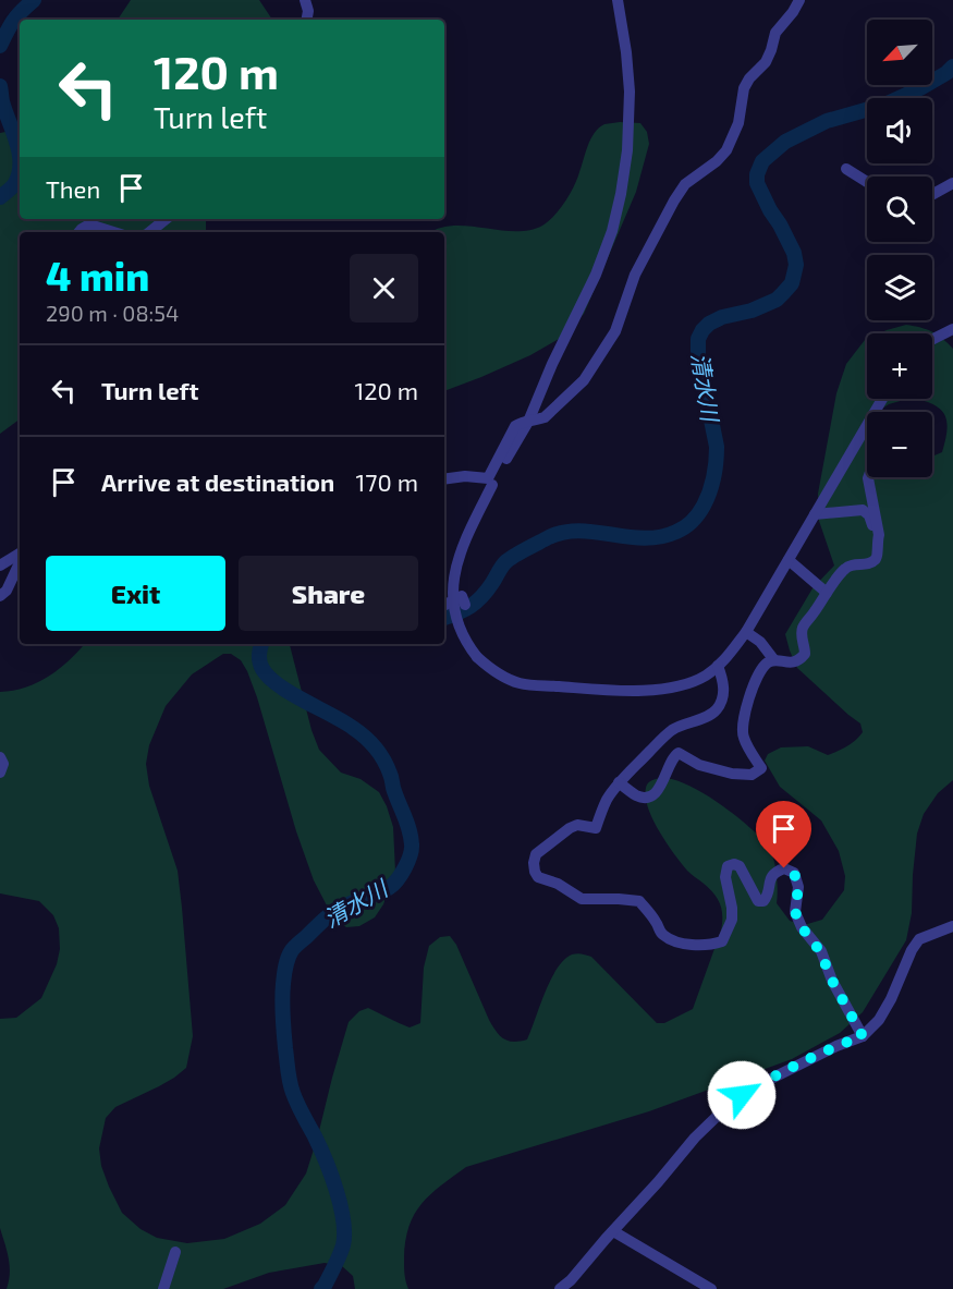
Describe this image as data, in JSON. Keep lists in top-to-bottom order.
{
  "water": ["清水川"],
  "north": "bottom left",
  "page": {
    "map_buttons": ["+", "−"],
    "turn": ["120 m", "Turn left"],
    "then": "Then",
    "heading": ["4 min", "290 m · 08:54"],
    "list": [
      {
        "name": "Turn left",
        "value": "120 m"
      },
      {
        "name": "Arrive at destination",
        "value": "170 m"
      }
    ],
    "buttons": ["Exit", "Share"]
  }
}
